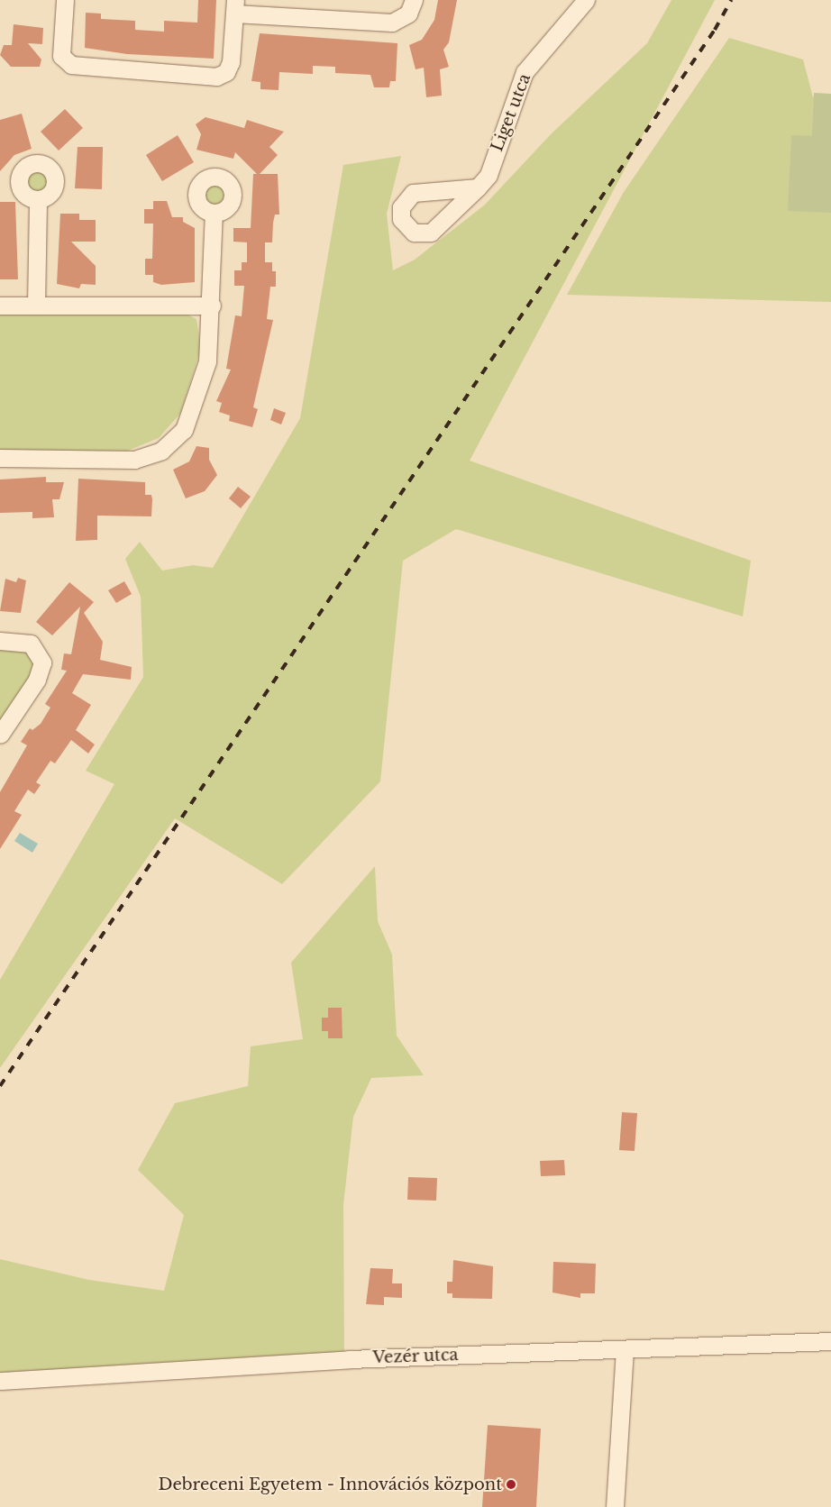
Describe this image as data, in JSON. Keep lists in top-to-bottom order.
{
  "streets": {
    "street": ["Liget utca", "Vezér utca"]
  },
  "places": ["Debreceni Egyetem - Innovációs központ"]
}
